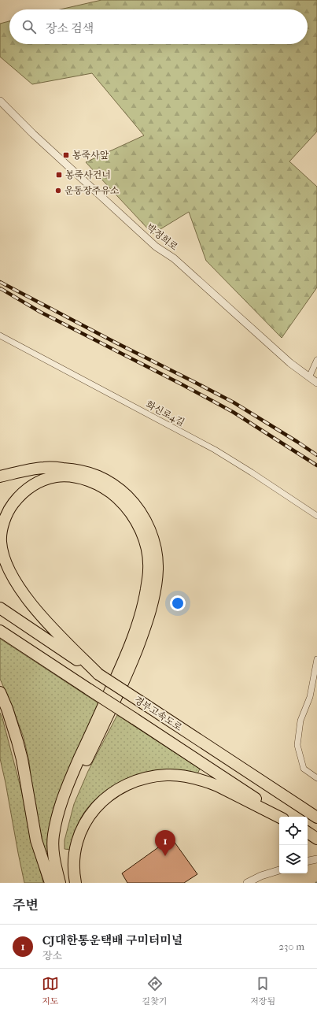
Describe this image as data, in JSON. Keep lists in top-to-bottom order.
{
  "streets": {
    "highway": ["경부고속도로"],
    "street": ["박정희로", "화신로4길"]
  },
  "places": {
    "transit": ["봉죽사앞", "봉죽사건너"],
    "other": ["운동장주유소"]
  },
  "page": {
    "search": "장소 검색",
    "pins": "1",
    "heading": "주변",
    "list": [
      {
        "mark": "1",
        "name": "CJ대한통운택배 구미터미널",
        "note": "장소",
        "value": "230 m"
      }
    ],
    "nav": ["지도", "길찾기", "저장됨"]
  }
}
